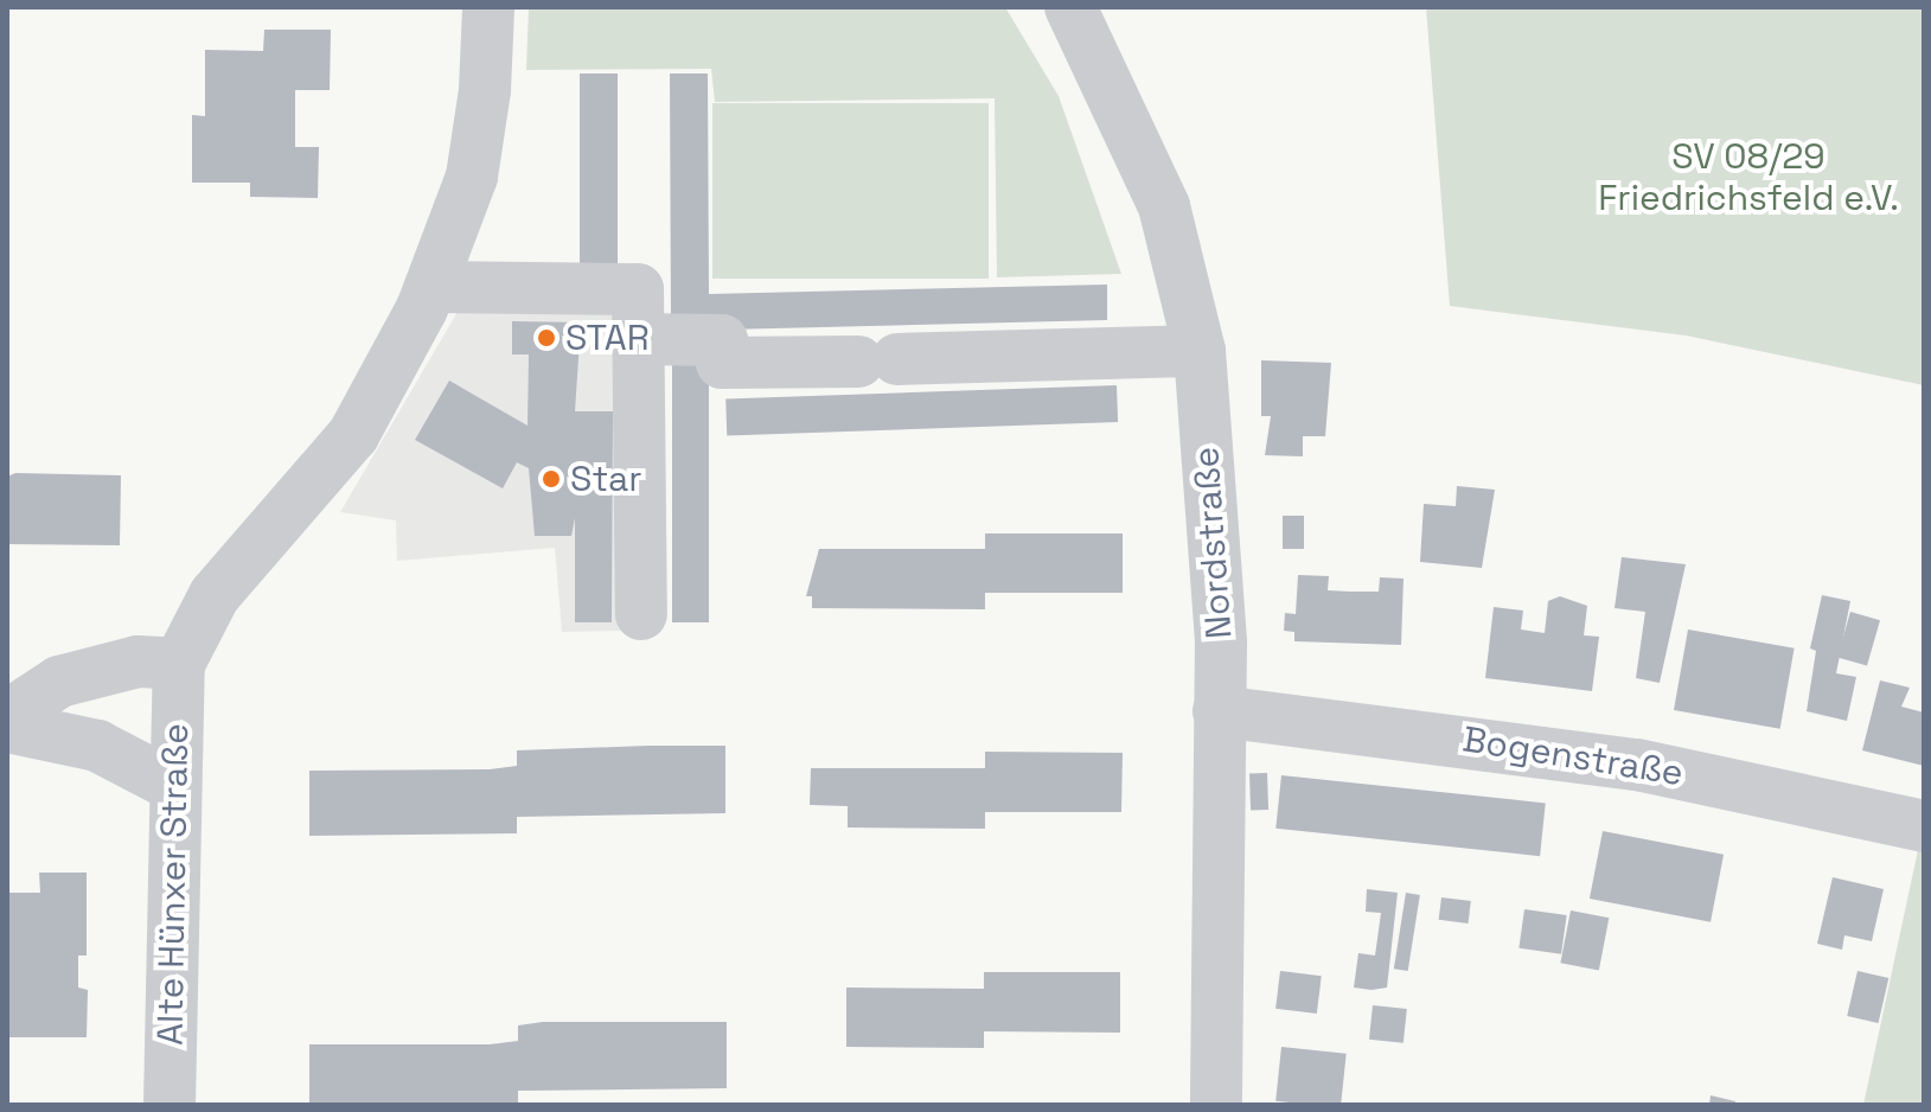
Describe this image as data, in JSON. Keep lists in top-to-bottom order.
{
  "streets": {
    "street": ["Nordstraße", "Bogenstraße", "Alte Hünxer Straße"]
  },
  "crossings": [
    ["Nordstraße", "Bogenstraße"]
  ],
  "parks": ["SV 08/29 Friedrichsfeld e.V."],
  "places": ["STAR", "Star"]
}
